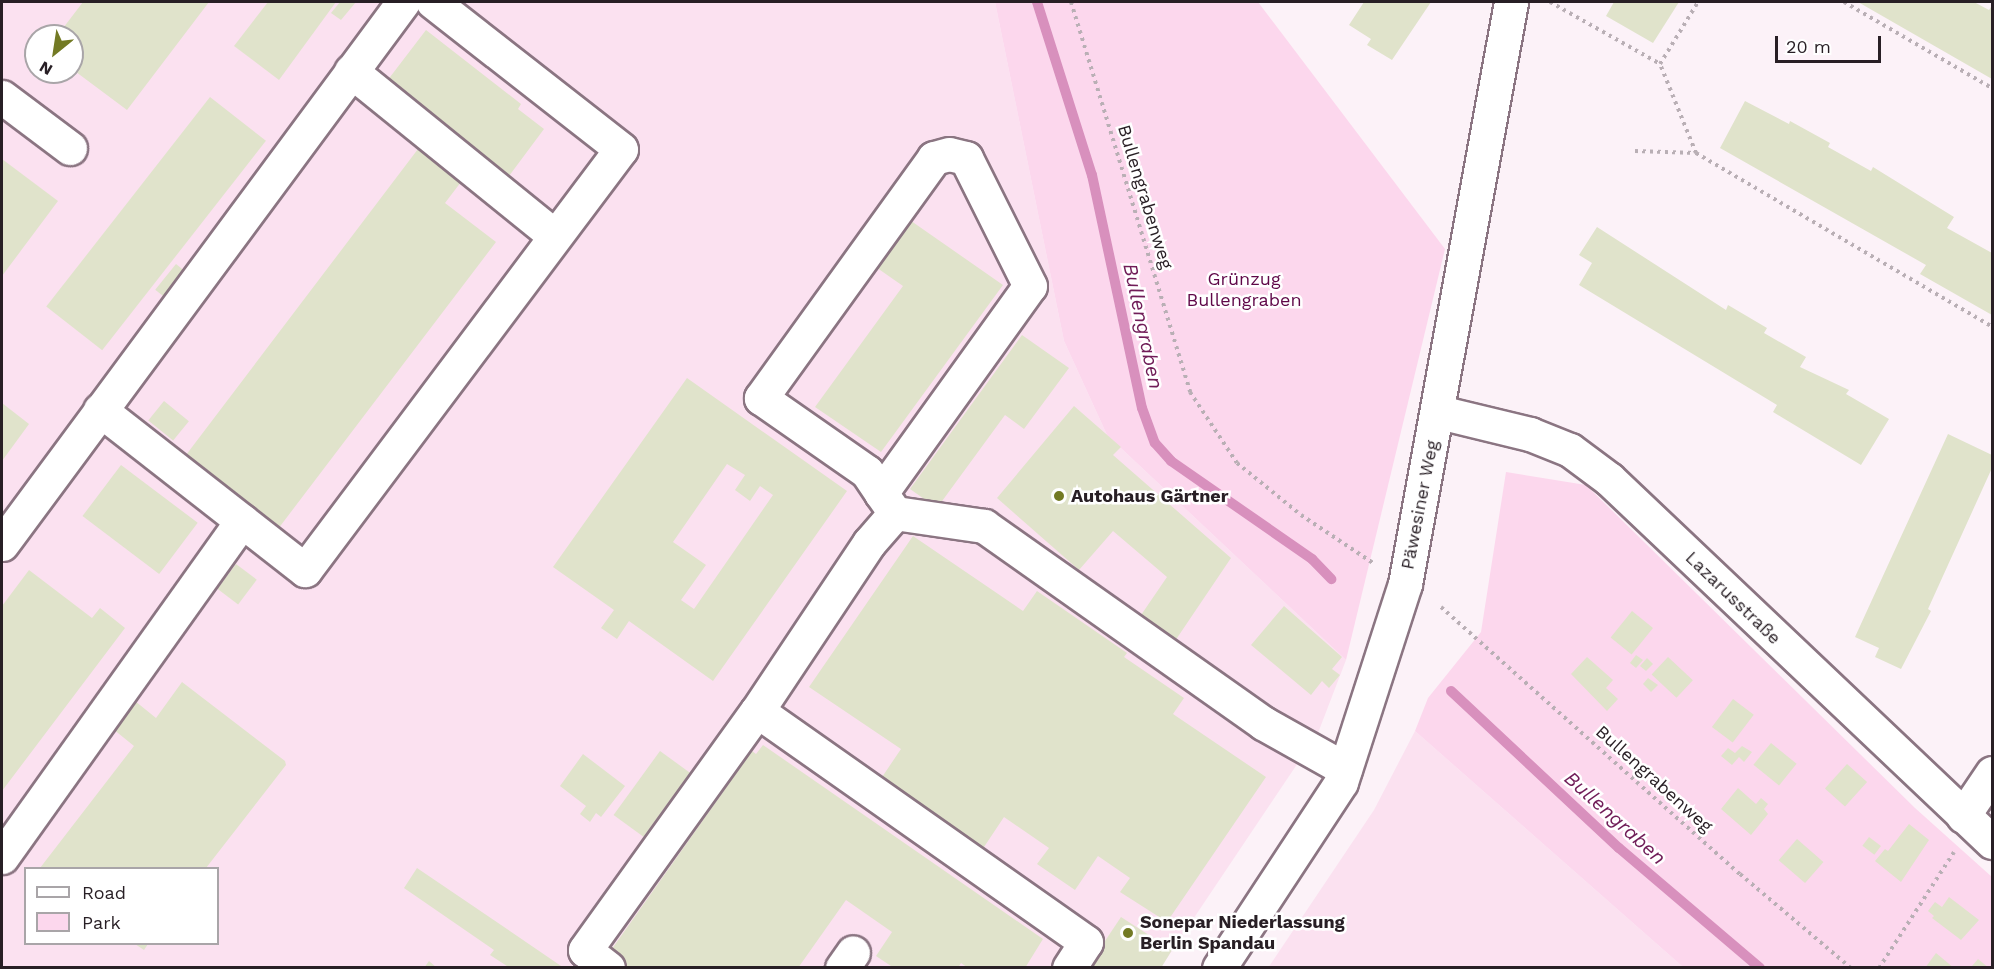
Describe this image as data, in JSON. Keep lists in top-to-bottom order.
{
  "streets": {
    "street": ["Päwesiner Weg", "Lazarusstraße"],
    "path": ["Bullengrabenweg"]
  },
  "crossings": [
    ["Päwesiner Weg", "Lazarusstraße"]
  ],
  "water": ["Bullengraben"],
  "parks": ["Grünzug Bullengraben"],
  "places": ["Autohaus Gärtner", "Sonepar Niederlassung Berlin Spandau"],
  "legend": ["Road", "Park"],
  "scale_bar": "20 m",
  "north": "bottom left"
}
